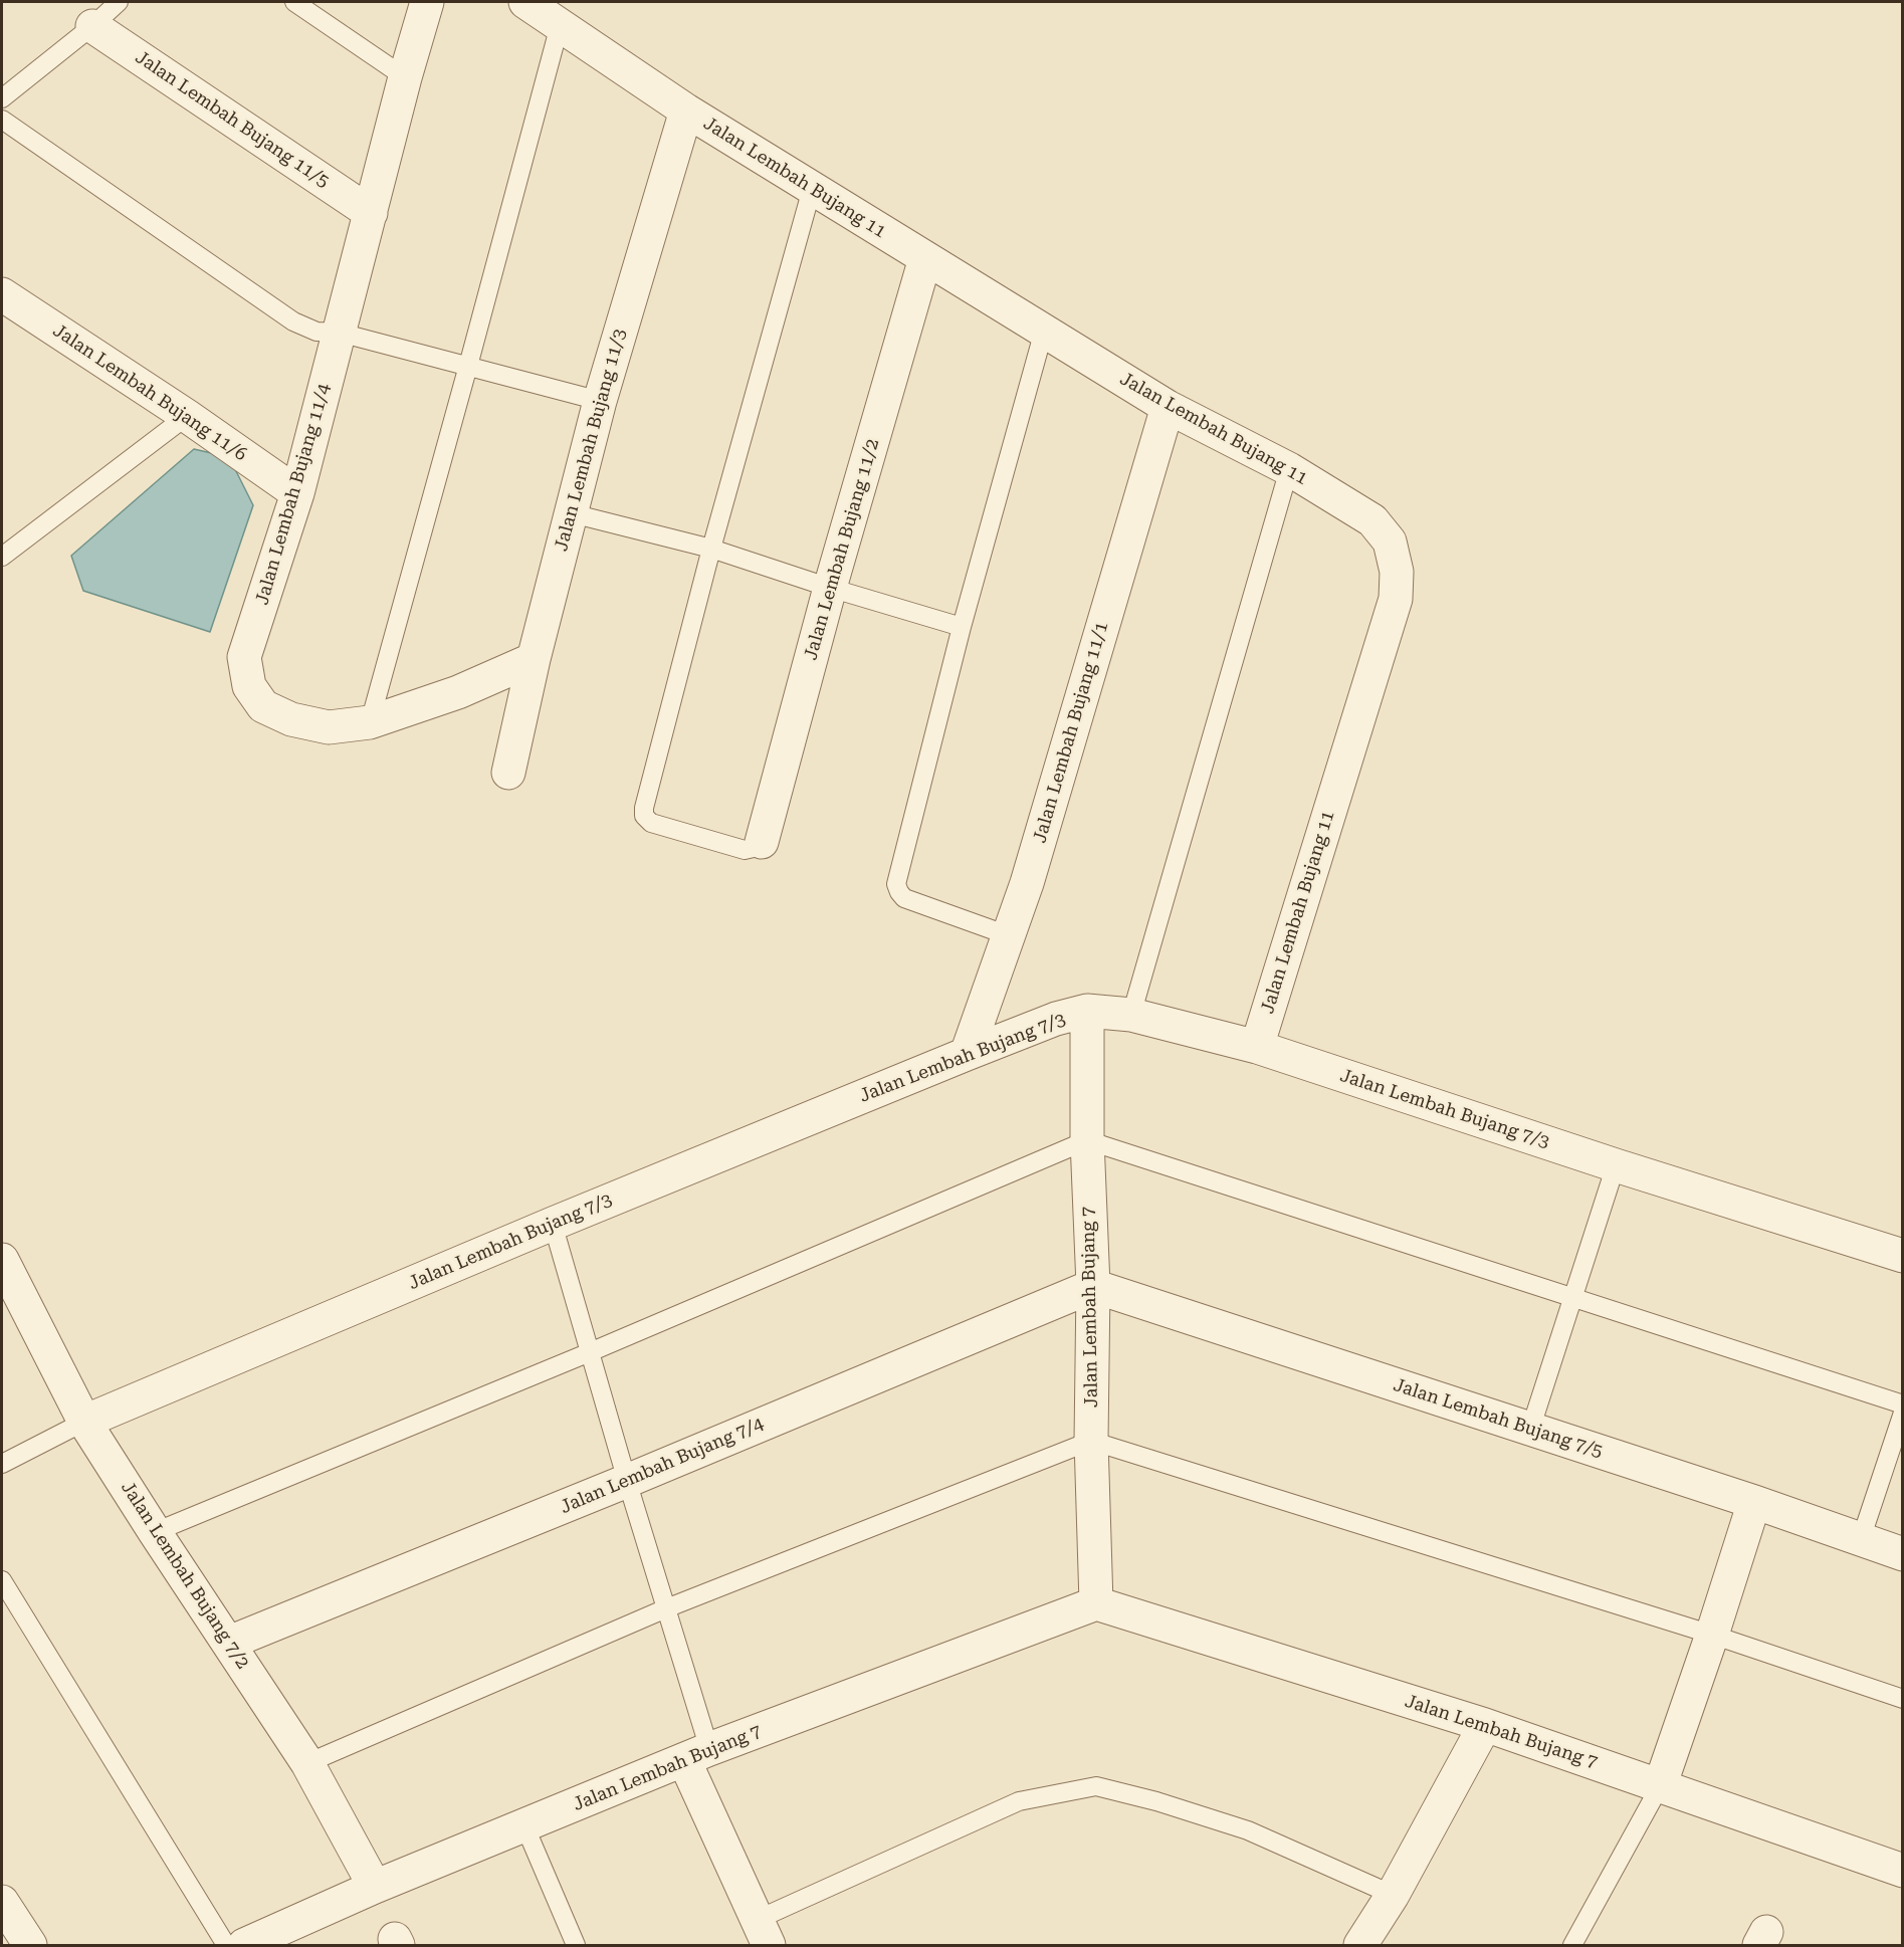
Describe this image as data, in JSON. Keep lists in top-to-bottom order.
{
  "streets": {
    "street": [
      "Jalan Lembah Bujang 11/5",
      "Jalan Lembah Bujang 11",
      "Jalan Lembah Bujang 11/6",
      "Jalan Lembah Bujang 11/3",
      "Jalan Lembah Bujang 11/4",
      "Jalan Lembah Bujang 11/2",
      "Jalan Lembah Bujang 11/1",
      "Jalan Lembah Bujang 7/3",
      "Jalan Lembah Bujang 7",
      "Jalan Lembah Bujang 7/5",
      "Jalan Lembah Bujang 7/4",
      "Jalan Lembah Bujang 7/2"
    ]
  },
  "crossings": [
    ["Jalan Lembah Bujang 11/5", "Jalan Lembah Bujang 11/4"],
    ["Jalan Lembah Bujang 11", "Jalan Lembah Bujang 11/3"],
    ["Jalan Lembah Bujang 11", "Jalan Lembah Bujang 11/2"],
    ["Jalan Lembah Bujang 11", "Jalan Lembah Bujang 11/1"],
    ["Jalan Lembah Bujang 11", "Jalan Lembah Bujang 7/3"],
    ["Jalan Lembah Bujang 11/6", "Jalan Lembah Bujang 11/4"],
    ["Jalan Lembah Bujang 11/3", "Jalan Lembah Bujang 11/4"],
    ["Jalan Lembah Bujang 11/1", "Jalan Lembah Bujang 7/3"],
    ["Jalan Lembah Bujang 7/3", "Jalan Lembah Bujang 7"],
    ["Jalan Lembah Bujang 7/3", "Jalan Lembah Bujang 7/2"],
    ["Jalan Lembah Bujang 7", "Jalan Lembah Bujang 7/5"],
    ["Jalan Lembah Bujang 7", "Jalan Lembah Bujang 7/4"],
    ["Jalan Lembah Bujang 7", "Jalan Lembah Bujang 7/2"],
    ["Jalan Lembah Bujang 7/5", "Jalan Lembah Bujang 7/4"],
    ["Jalan Lembah Bujang 7/4", "Jalan Lembah Bujang 7/2"]
  ]
}
